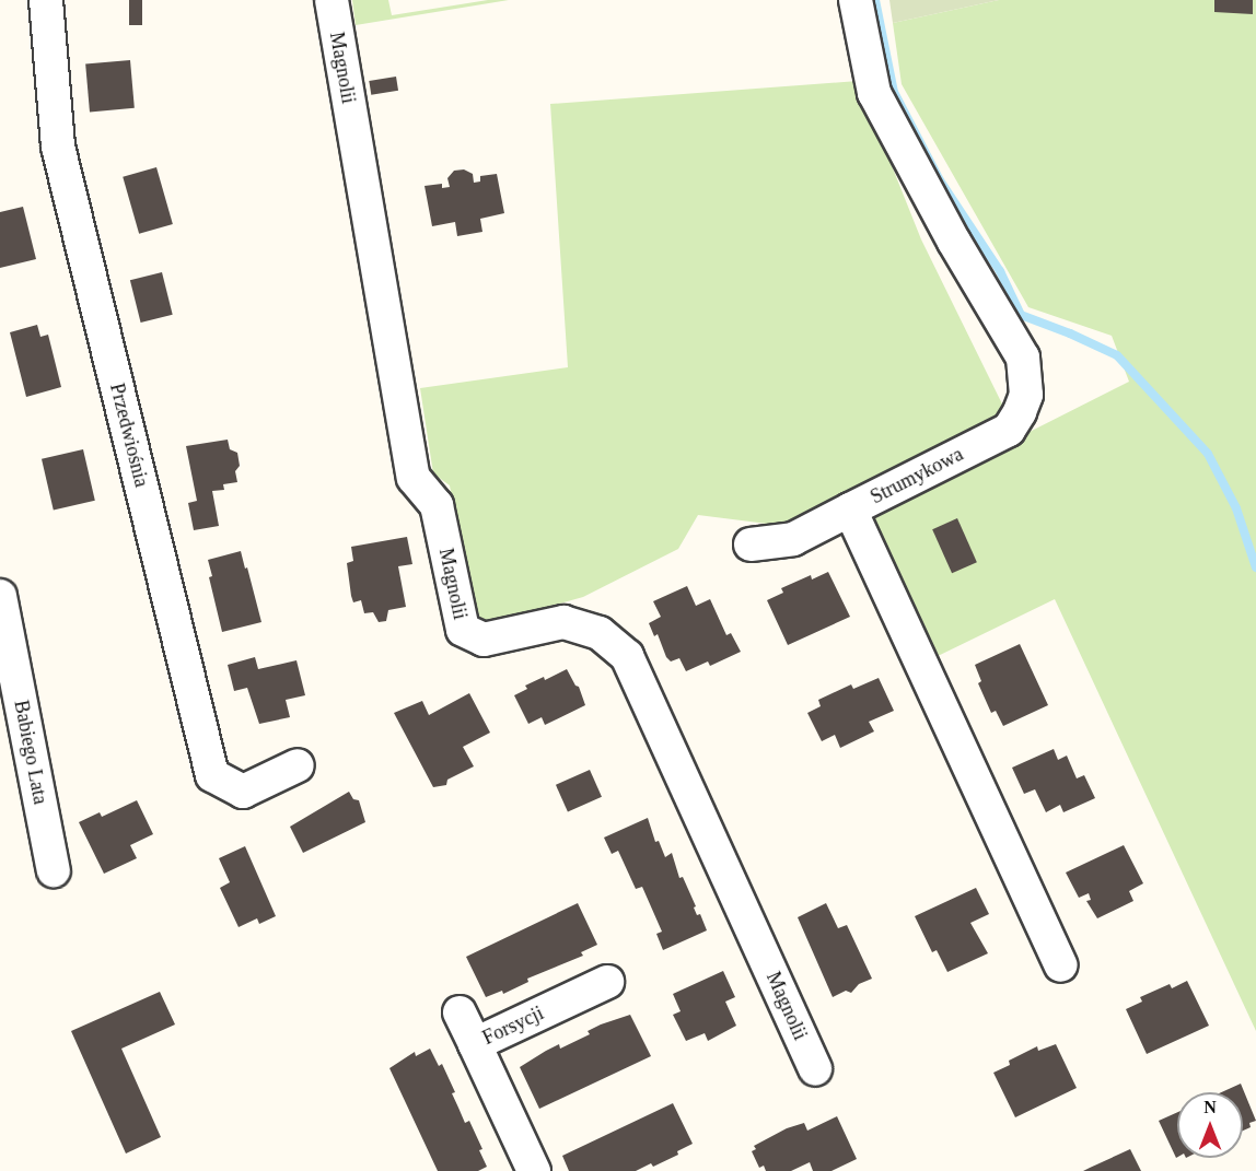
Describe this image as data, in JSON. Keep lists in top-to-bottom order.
{
  "streets": {
    "street": [
      "Magnolii",
      "Przedwiośnia",
      "Strumykowa",
      "Babiego Lata",
      "Forsycji"
    ]
  },
  "north": "top"
}
